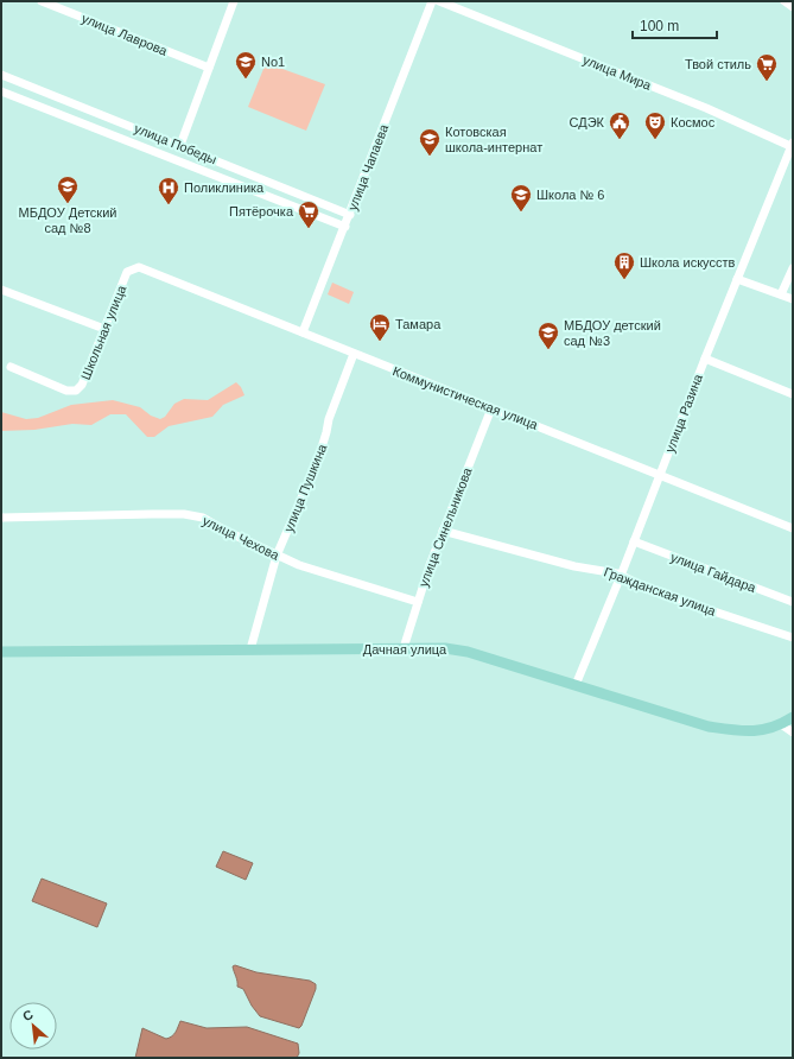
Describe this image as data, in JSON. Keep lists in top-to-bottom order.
{
  "streets": {
    "main road": ["Дачная улица"],
    "street": [
      "улица Лаврова",
      "улица Мира",
      "улица Победы",
      "улица Чапаева",
      "Школьная улица",
      "Коммунистическая улица",
      "улица Разина",
      "улица Пушкина",
      "улица Синельникова",
      "улица Чехова",
      "улица Гайдара",
      "Гражданская улица"
    ]
  },
  "crossings": [
    ["улица Мира", "улица Разина"],
    ["улица Победы", "улица Чапаева"],
    ["улица Чапаева", "Коммунистическая улица"],
    ["Школьная улица", "Коммунистическая улица"],
    ["Коммунистическая улица", "улица Разина"],
    ["Коммунистическая улица", "улица Пушкина"],
    ["Коммунистическая улица", "улица Синельникова"],
    ["улица Разина", "улица Гайдара"],
    ["улица Разина", "Гражданская улица"],
    ["улица Разина", "Дачная улица"],
    ["улица Пушкина", "улица Чехова"],
    ["улица Пушкина", "Дачная улица"],
    ["улица Синельникова", "улица Чехова"],
    ["улица Синельникова", "Гражданская улица"],
    ["улица Синельникова", "Дачная улица"]
  ],
  "places": {
    "school or university": [
      "No1",
      "Котовская школа-интернат",
      "МБДОУ Детский сад №8",
      "Школа № 6",
      "МБДОУ детский сад №3"
    ],
    "supermarket": ["Твой стиль", "Пятёрочка"],
    "public building": ["СДЭК"],
    "theatre": ["Космос"],
    "hospital": ["Поликлиника"],
    "building": ["Школа искусств"],
    "hotel": ["Тамара"]
  },
  "scale_bar": "100 m",
  "north": "top left"
}
